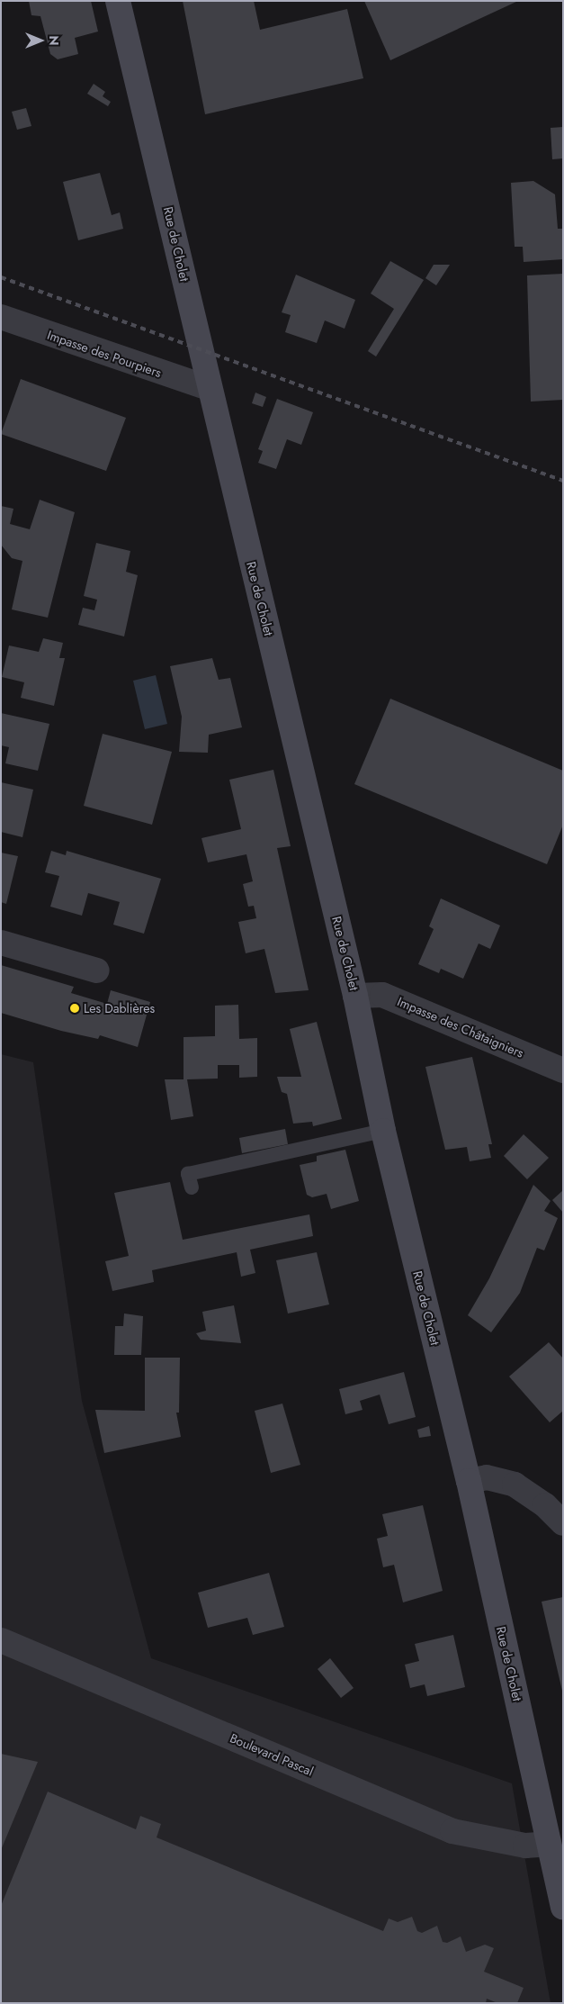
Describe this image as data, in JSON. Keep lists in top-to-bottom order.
{
  "streets": {
    "main road": ["Rue de Cholet"],
    "street": ["Impasse des Pourpiers", "Impasse des Châtaigniers", "Boulevard Pascal"]
  },
  "crossings": [
    ["Rue de Cholet", "Impasse des Pourpiers"],
    ["Rue de Cholet", "Impasse des Châtaigniers"],
    ["Rue de Cholet", "Boulevard Pascal"]
  ],
  "places": ["Les Dablières"],
  "north": "right"
}
